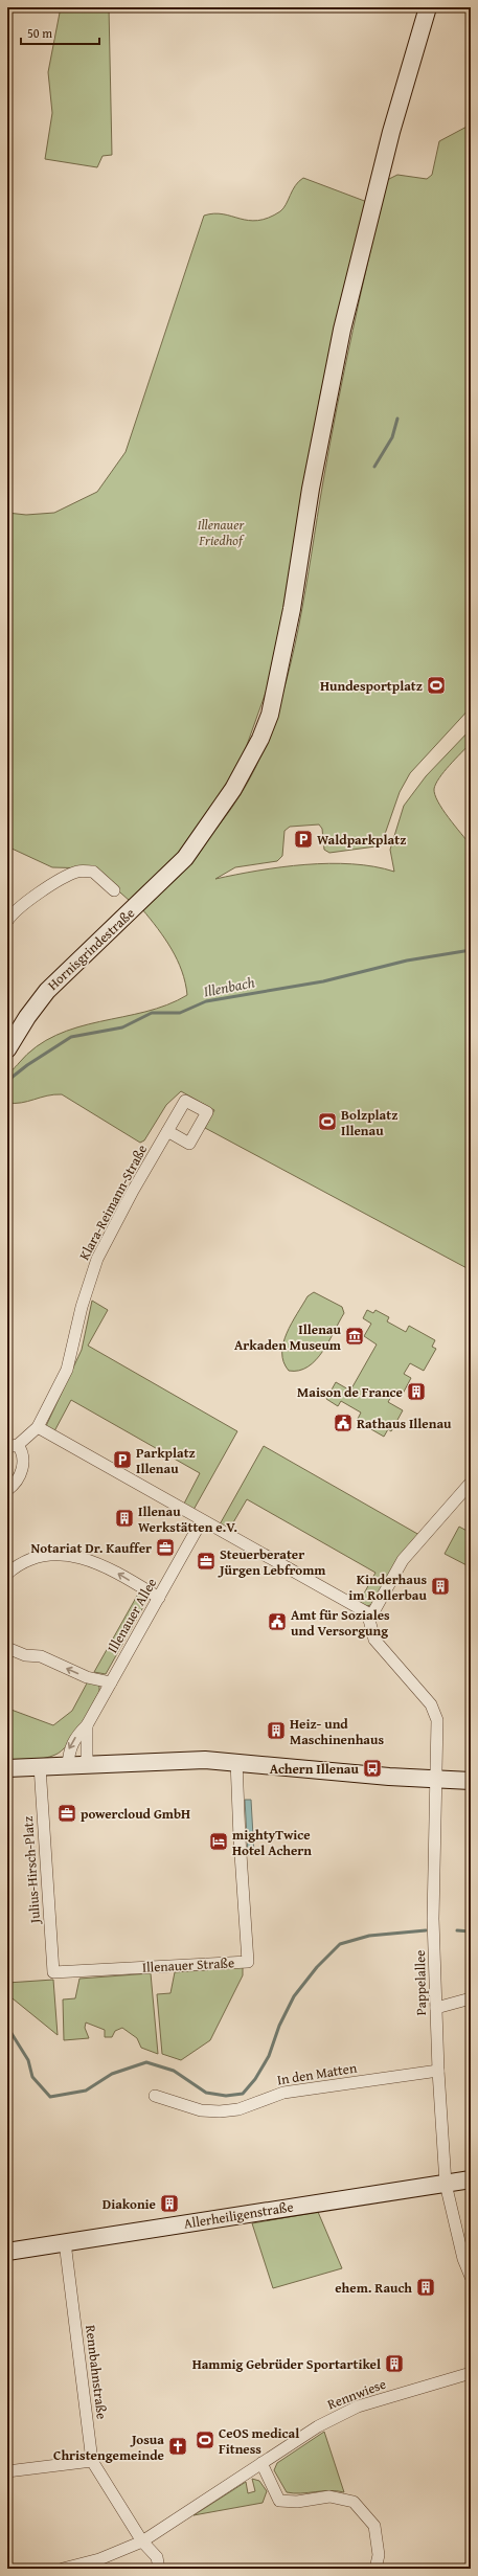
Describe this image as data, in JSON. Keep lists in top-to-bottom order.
{
  "streets": {
    "main road": ["Hornisgrindestraße", "Allerheiligenstraße"],
    "street": [
      "Klara-Reimann-Straße",
      "Illenauer Allee",
      "Julius-Hirsch-Platz",
      "Illenauer Straße",
      "Pappelallee",
      "In den Matten",
      "Rennbahnstraße",
      "Rennwiese"
    ]
  },
  "crossings": [
    ["Julius-Hirsch-Platz", "Illenauer Straße"],
    ["Pappelallee", "In den Matten"],
    ["Pappelallee", "Allerheiligenstraße"],
    ["Allerheiligenstraße", "Rennbahnstraße"],
    ["Rennbahnstraße", "Rennwiese"]
  ],
  "water": ["Illenbach"],
  "parks": ["Illenauer Friedhof"],
  "places": {
    "sports": ["Hundesportplatz", "Bolzplatz Illenau", "CeOS medical Fitness"],
    "parking": ["Waldparkplatz", "Parkplatz Illenau"],
    "museum": ["Illenau Arkaden Museum"],
    "building": [
      "Maison de France",
      "Illenau Werkstätten e.V.",
      "Kinderhaus im Rollerbau",
      "Heiz- und Maschinenhaus",
      "Diakonie",
      "ehem. Rauch",
      "Hammig Gebrüder Sportartikel"
    ],
    "public building": ["Rathaus Illenau", "Amt für Soziales und Versorgung"],
    "office": ["Notariat Dr. Kauffer", "Steuerberater Jürgen Lebfromm", "powercloud GmbH"],
    "bus stop": ["Achern Illenau"],
    "hotel": ["mightyTwice Hotel Achern"],
    "church": ["Josua Christengemeinde"]
  },
  "scale_bar": "50 m"
}
